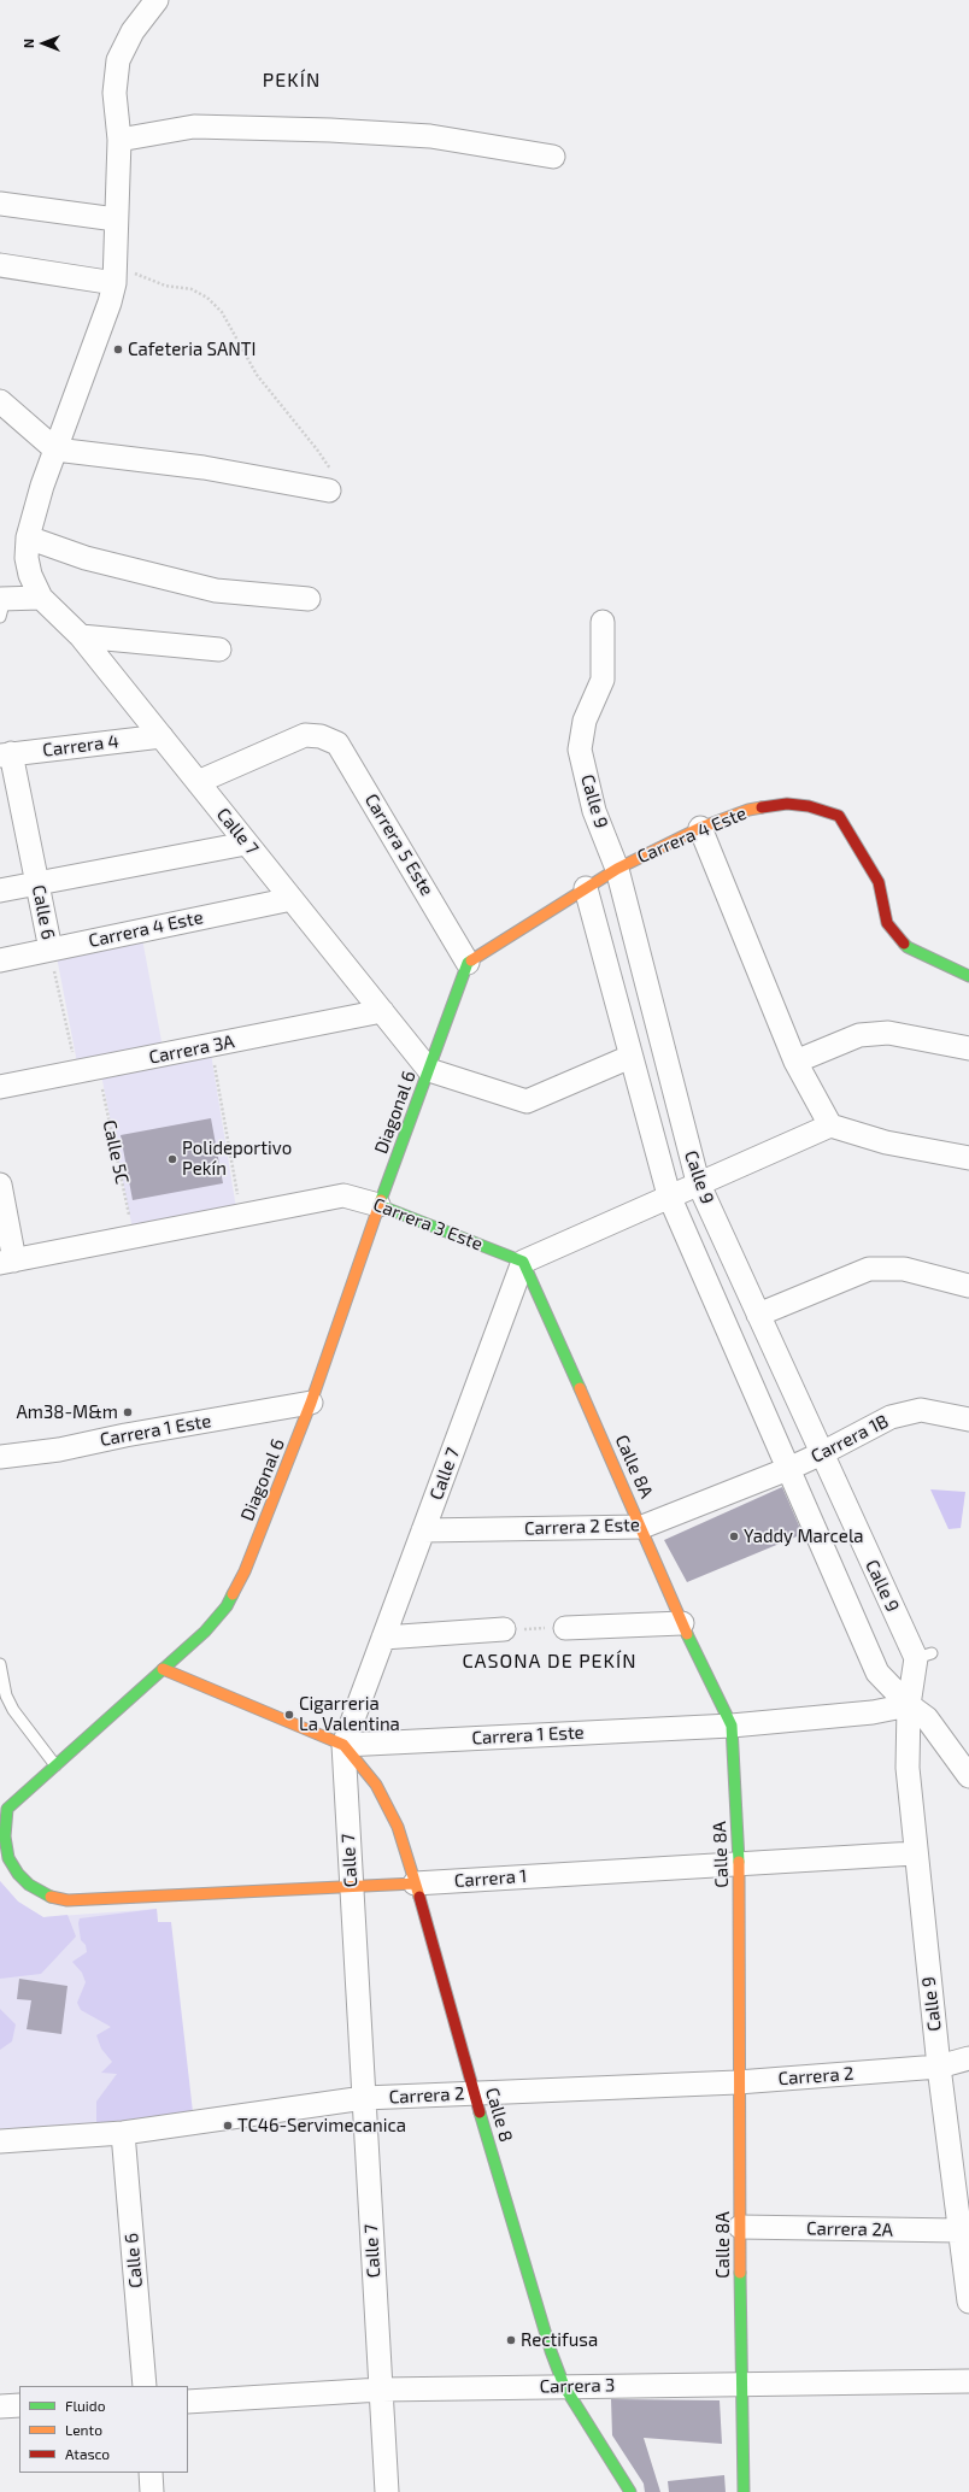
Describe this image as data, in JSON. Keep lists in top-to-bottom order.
{
  "streets": {
    "main road": [
      "Carrera 4 Este",
      "Diagonal 6",
      "Carrera 3 Este",
      "Carrera 1 Este",
      "Calle 8A",
      "Carrera 1",
      "Calle 8"
    ],
    "street": [
      "Carrera 4",
      "Calle 9",
      "Calle 7",
      "Carrera 5 Este",
      "Calle 6",
      "Carrera 3A",
      "Carrera 1B",
      "Carrera 2 Este",
      "Carrera 2",
      "Carrera 2A",
      "Carrera 3"
    ],
    "path": ["Calle 5C"]
  },
  "crossings": [
    ["Carrera 4", "Calle 7"],
    ["Carrera 4", "Calle 6"],
    ["Calle 9", "Carrera 4 Este"],
    ["Calle 9", "Carrera 1 Este"],
    ["Calle 9", "Carrera 1B"],
    ["Calle 9", "Carrera 2 Este"],
    ["Calle 9", "Carrera 1"],
    ["Calle 9", "Carrera 2"],
    ["Calle 9", "Carrera 2A"],
    ["Calle 7", "Carrera 4 Este"],
    ["Calle 7", "Carrera 5 Este"],
    ["Calle 7", "Carrera 3A"],
    ["Calle 7", "Diagonal 6"],
    ["Calle 7", "Carrera 3 Este"],
    ["Calle 7", "Carrera 1 Este"],
    ["Calle 7", "Calle 8A"],
    ["Calle 7", "Carrera 2 Este"],
    ["Calle 7", "Carrera 1"],
    ["Calle 7", "Carrera 2"],
    ["Calle 7", "Calle 8"],
    ["Calle 7", "Carrera 3"],
    ["Carrera 4 Este", "Carrera 5 Este"],
    ["Carrera 4 Este", "Calle 6"],
    ["Carrera 4 Este", "Diagonal 6"],
    ["Carrera 5 Este", "Diagonal 6"],
    ["Calle 6", "Carrera 3A"],
    ["Calle 6", "Calle 5C"],
    ["Calle 6", "Carrera 2"],
    ["Carrera 3A", "Calle 5C"],
    ["Diagonal 6", "Carrera 3 Este"],
    ["Diagonal 6", "Carrera 1 Este"],
    ["Diagonal 6", "Carrera 1"],
    ["Calle 5C", "Carrera 3 Este"],
    ["Carrera 3 Este", "Calle 8A"],
    ["Carrera 1 Este", "Calle 8A"],
    ["Carrera 1 Este", "Calle 8"],
    ["Carrera 1B", "Carrera 2 Este"],
    ["Calle 8A", "Carrera 2 Este"],
    ["Calle 8A", "Carrera 1"],
    ["Calle 8A", "Carrera 2"],
    ["Calle 8A", "Carrera 2A"],
    ["Calle 8A", "Carrera 3"],
    ["Carrera 1", "Calle 8"],
    ["Carrera 2", "Calle 8"],
    ["Calle 8", "Carrera 3"]
  ],
  "districts": ["PEKÍN", "CASONA DE PEKÍN"],
  "places": [
    "Cafeteria SANTI",
    "Polideportivo Pekín",
    "Am38-M&m",
    "Yaddy Marcela",
    "Cigarreria La Valentina",
    "TC46-Servimecanica",
    "Rectifusa"
  ],
  "legend": ["Fluido", "Lento", "Atasco"],
  "north": "left"
}
